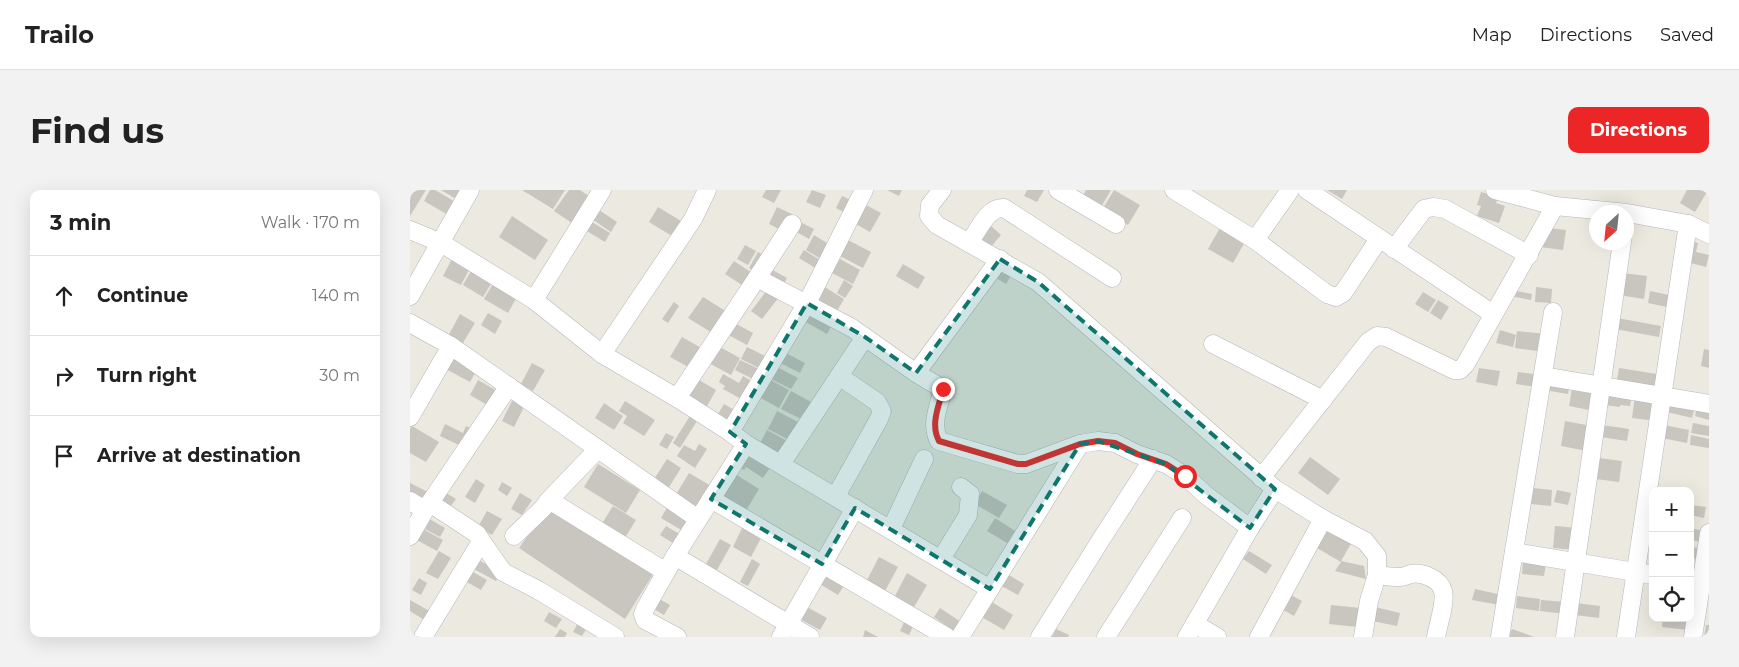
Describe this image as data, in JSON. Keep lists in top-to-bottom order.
{
  "north": "bottom left",
  "page": {
    "header": "Trailo",
    "nav": ["Map", "Directions", "Saved"],
    "buttons": "Directions",
    "title": "Find us",
    "heading": ["3 min", "Walk · 170 m"],
    "list": [
      ["Continue", "140 m"],
      ["Turn right", "30 m"],
      "Arrive at destination"
    ],
    "map_buttons": ["+", "−"]
  }
}
